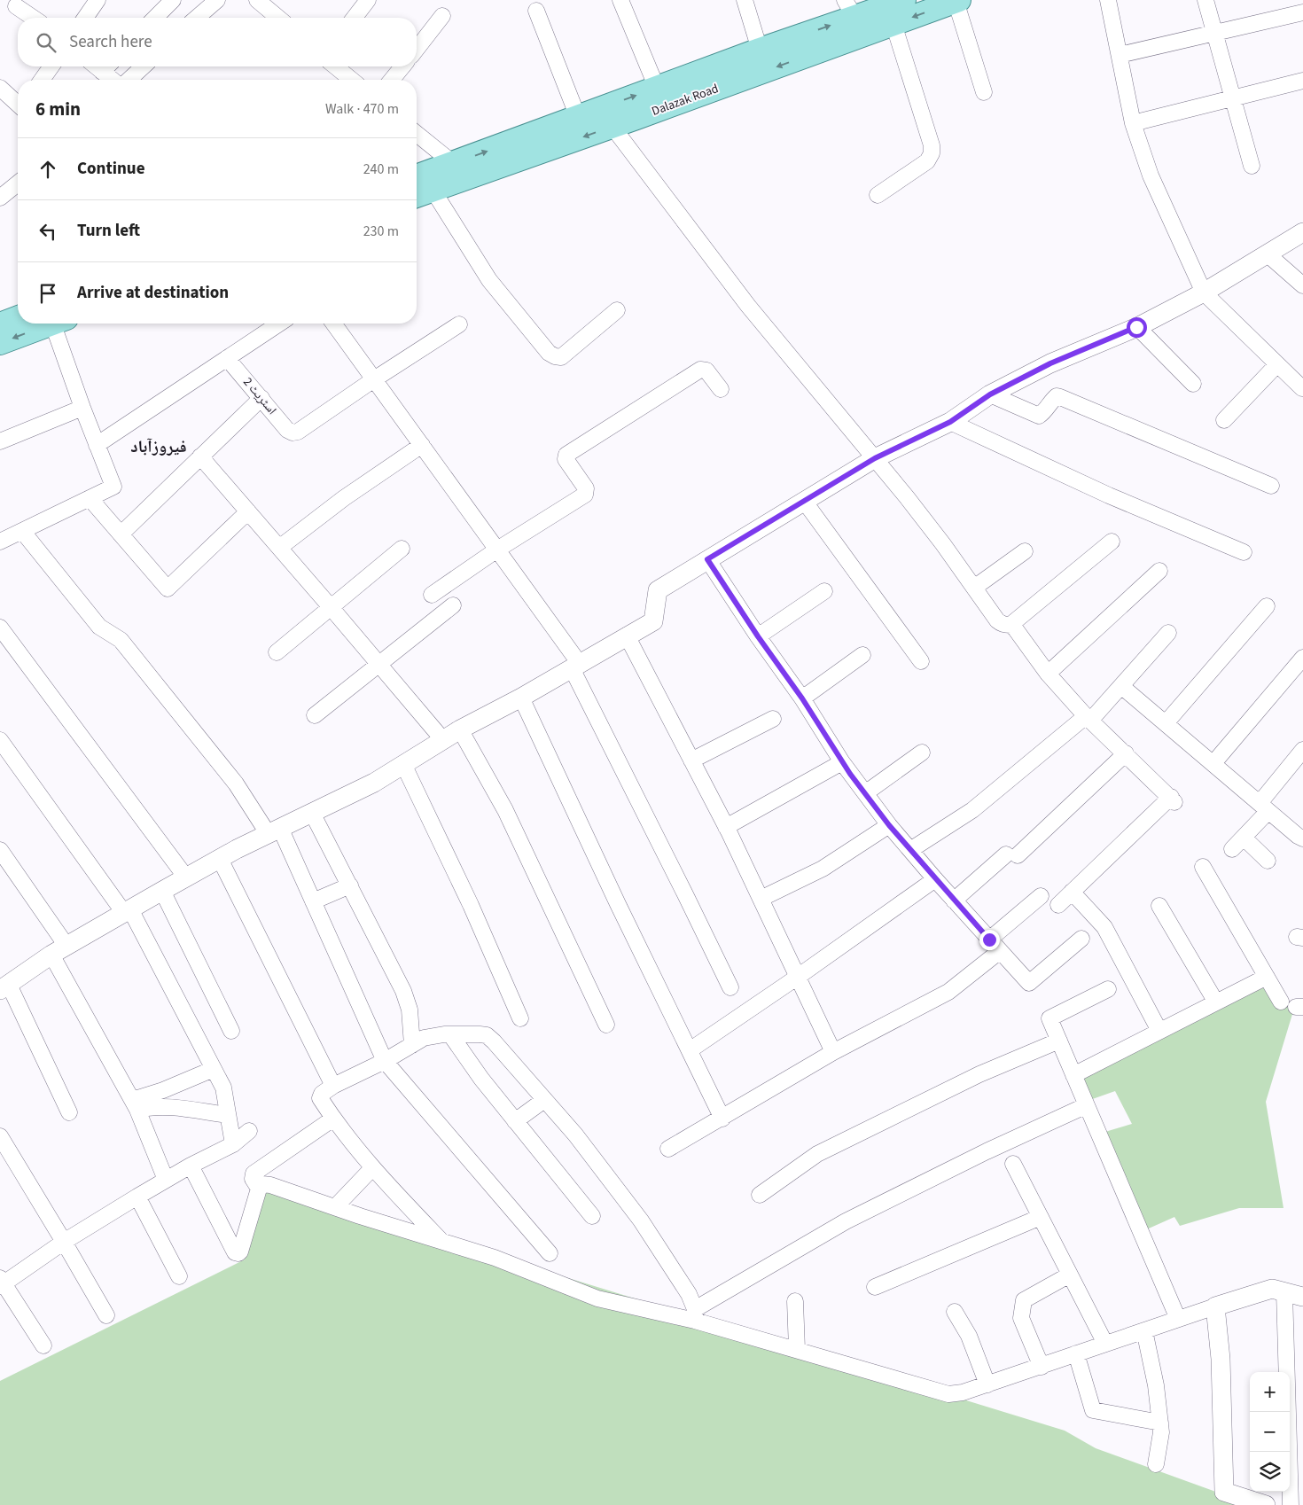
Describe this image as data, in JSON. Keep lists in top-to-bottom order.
{
  "streets": {
    "main road": ["Dalazak Road"],
    "street": ["اسٹریٹ 2"]
  },
  "districts": ["فیروزآباد"],
  "page": {
    "search": "Search here",
    "heading": ["6 min", "Walk · 470 m"],
    "list": [
      ["Continue", "240 m"],
      ["Turn left", "230 m"],
      "Arrive at destination"
    ],
    "map_buttons": ["+", "−"]
  }
}
